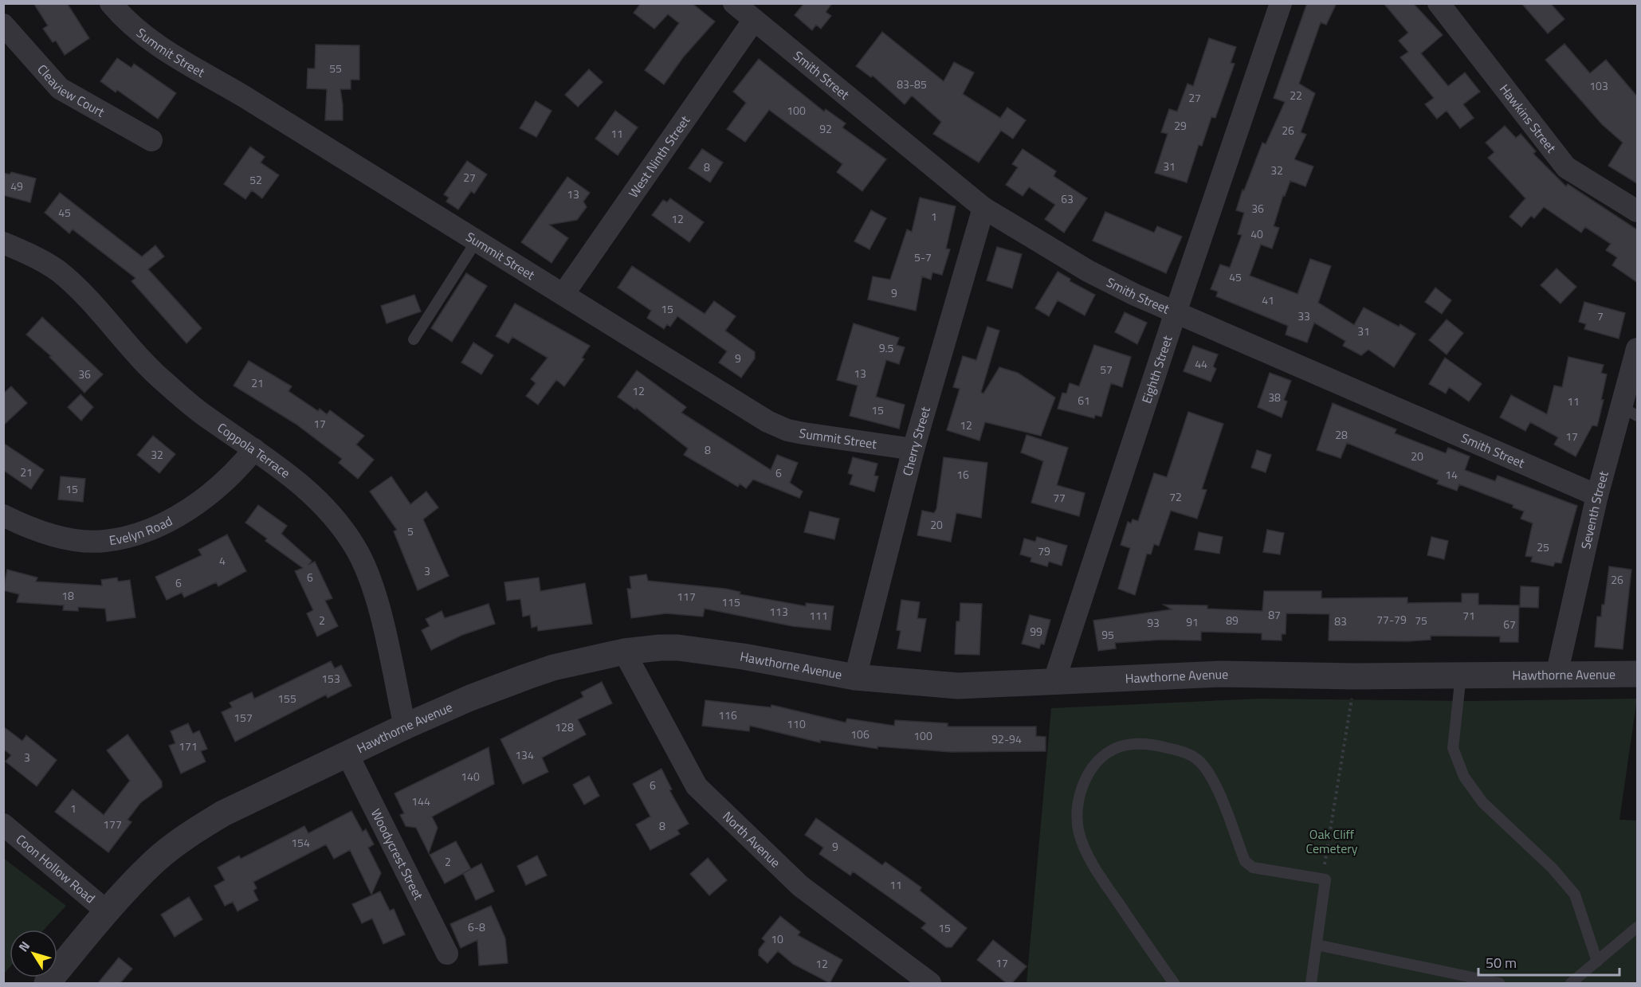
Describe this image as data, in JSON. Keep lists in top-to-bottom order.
{
  "streets": {
    "street": [
      "Summit Street",
      "Smith Street",
      "Cleaview Court",
      "Hawkins Street",
      "West Ninth Street",
      "Eighth Street",
      "Cherry Street",
      "Coppola Terrace",
      "Seventh Street",
      "Evelyn Road",
      "Hawthorne Avenue",
      "North Avenue",
      "Woodycrest Street",
      "Coon Hollow Road"
    ]
  },
  "crossings": [
    ["Summit Street", "West Ninth Street"],
    ["Summit Street", "Cherry Street"],
    ["Smith Street", "West Ninth Street"],
    ["Smith Street", "Eighth Street"],
    ["Smith Street", "Cherry Street"],
    ["Smith Street", "Seventh Street"],
    ["Eighth Street", "Hawthorne Avenue"],
    ["Cherry Street", "Hawthorne Avenue"],
    ["Coppola Terrace", "Evelyn Road"],
    ["Coppola Terrace", "Hawthorne Avenue"],
    ["Seventh Street", "Hawthorne Avenue"],
    ["Hawthorne Avenue", "North Avenue"],
    ["Hawthorne Avenue", "Woodycrest Street"],
    ["Hawthorne Avenue", "Coon Hollow Road"]
  ],
  "parks": ["Oak Cliff Cemetery"],
  "house_numbers": [
    "55",
    "83-85",
    "103",
    "22",
    "27",
    "100",
    "29",
    "92",
    "26",
    "11",
    "31",
    "8",
    "32",
    "27",
    "52",
    "49",
    "13",
    "63",
    "36",
    "45",
    "1",
    "12",
    "40",
    "5-7",
    "45",
    "9",
    "41",
    "15",
    "33",
    "7",
    "31",
    "9.5",
    "9",
    "44",
    "57",
    "13",
    "36",
    "21",
    "12",
    "38",
    "61",
    "11",
    "15",
    "17",
    "12",
    "28",
    "17",
    "8",
    "32",
    "20",
    "21",
    "6",
    "16",
    "14",
    "15",
    "72",
    "77",
    "20",
    "5",
    "25",
    "79",
    "4",
    "3",
    "6",
    "26",
    "6",
    "18",
    "117",
    "115",
    "113",
    "87",
    "111",
    "71",
    "77-79",
    "2",
    "89",
    "75",
    "83",
    "91",
    "93",
    "67",
    "99",
    "95",
    "153",
    "155",
    "116",
    "157",
    "110",
    "128",
    "106",
    "100",
    "92-94",
    "171",
    "134",
    "3",
    "140",
    "6",
    "144",
    "1",
    "177",
    "8",
    "154",
    "9",
    "2",
    "11",
    "6-8",
    "15",
    "10",
    "17",
    "12"
  ],
  "scale_bar": "50 m",
  "north": "top left"
}
